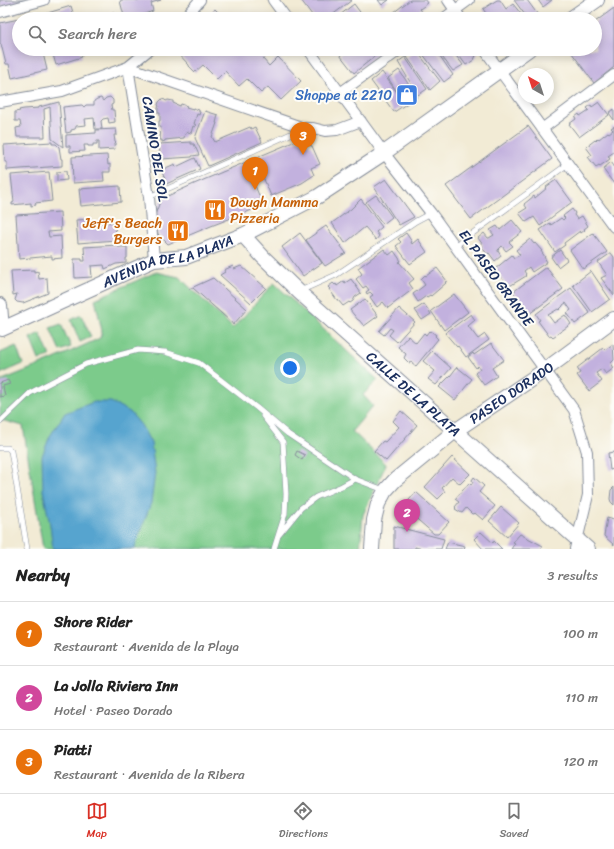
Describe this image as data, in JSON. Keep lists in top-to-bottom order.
{
  "streets": {
    "street": [
      "CAMINO DEL SOL",
      "AVENIDA DE LA PLAYA",
      "EL PASEO GRANDE",
      "PASEO DORADO",
      "CALLE DE LA PLATA"
    ]
  },
  "crossings": [
    ["CAMINO DEL SOL", "AVENIDA DE LA PLAYA"],
    ["AVENIDA DE LA PLAYA", "EL PASEO GRANDE"],
    ["AVENIDA DE LA PLAYA", "CALLE DE LA PLATA"],
    ["EL PASEO GRANDE", "PASEO DORADO"],
    ["EL PASEO GRANDE", "CALLE DE LA PLATA"],
    ["PASEO DORADO", "CALLE DE LA PLATA"]
  ],
  "places": {
    "shop": ["Shoppe at 2210"],
    "restaurant": ["Dough Mamma Pizzeria", "Jeff's Beach Burgers"]
  },
  "north": "top left",
  "page": {
    "search": "Search here",
    "pins": ["3", "1", "2"],
    "heading": ["Nearby", "3 results"],
    "list": [
      {
        "mark": "1",
        "name": "Shore Rider",
        "note": "Restaurant · Avenida de la Playa",
        "value": "100 m"
      },
      {
        "mark": "2",
        "name": "La Jolla Riviera Inn",
        "note": "Hotel · Paseo Dorado",
        "value": "110 m"
      },
      {
        "mark": "3",
        "name": "Piatti",
        "note": "Restaurant · Avenida de la Ribera",
        "value": "120 m"
      }
    ],
    "nav": ["Map", "Directions", "Saved"]
  }
}
